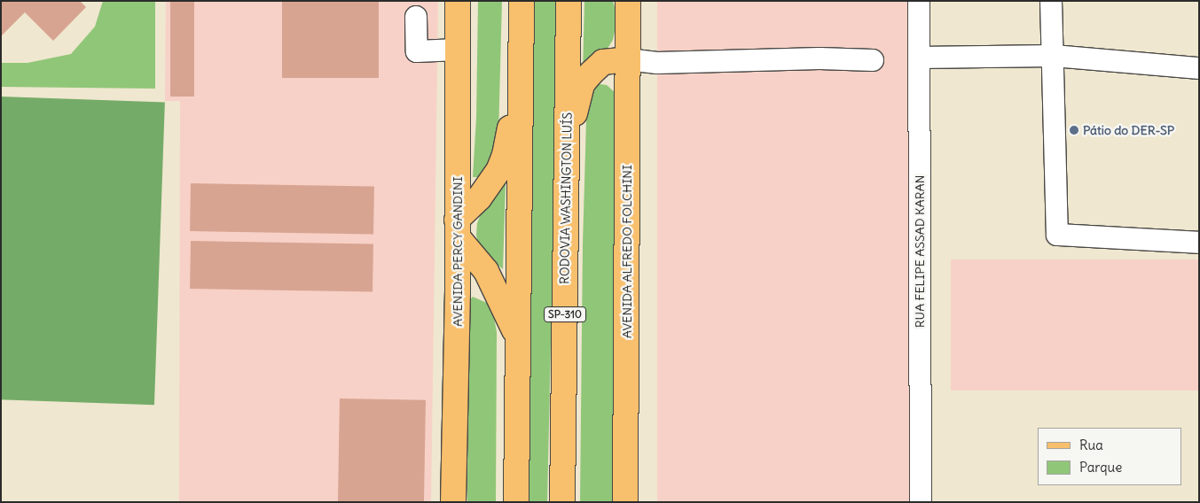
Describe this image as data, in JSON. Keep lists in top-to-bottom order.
{
  "streets": {
    "main road": [
      "RODOVIA WASHINGTON LUÍS",
      "AVENIDA PERCY GANDINI",
      "AVENIDA ALFREDO FOLCHINI",
      "SP-310"
    ],
    "street": ["RUA FELIPE ASSAD KARAN"]
  },
  "places": ["Pátio do DER-SP"],
  "legend": ["Rua", "Parque"]
}
